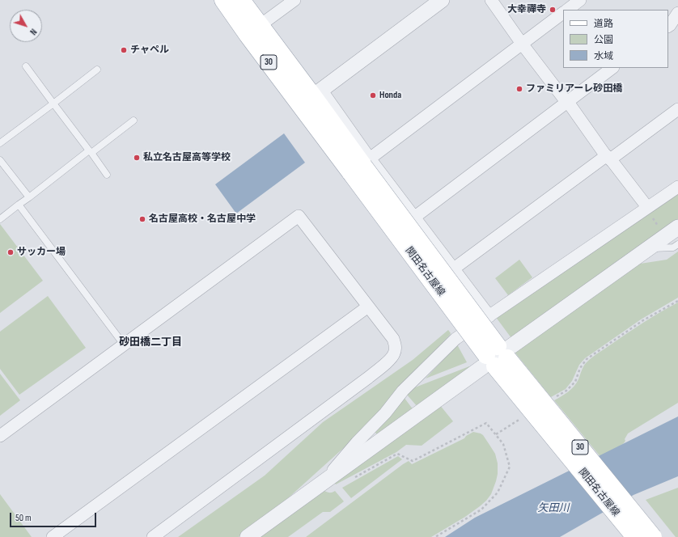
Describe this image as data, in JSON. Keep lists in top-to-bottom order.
{
  "streets": {
    "main road": ["30", "関田名古屋線"]
  },
  "districts": ["砂田橋二丁目"],
  "water": ["矢田川"],
  "places": [
    "大幸禪寺",
    "チャペル",
    "ファミリアーレ砂田橋",
    "Honda",
    "私立名古屋高等学校",
    "名古屋高校・名古屋中学",
    "サッカー場"
  ],
  "legend": ["道路", "公園", "水域"],
  "scale_bar": "50 m",
  "north": "bottom right"
}
